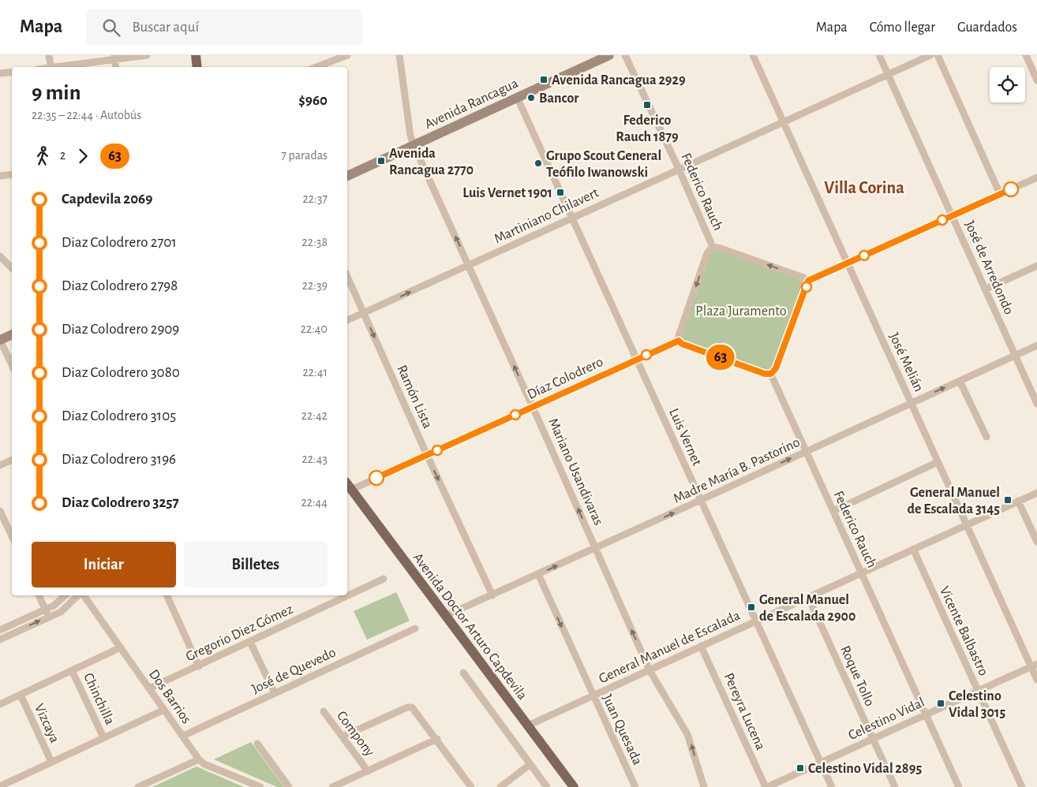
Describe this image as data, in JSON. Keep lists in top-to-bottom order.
{
  "streets": {
    "main road": ["Avenida Rancagua", "Avenida Doctor Arturo Capdevila"],
    "street": [
      "Federico Rauch",
      "Martiniano Chilavert",
      "José de Arredondo",
      "José Melián",
      "Díaz Colodrero",
      "Ramón Lista",
      "Luis Vernet",
      "Madre María B. Pastorino",
      "Mariano Usandivaras",
      "Vicente Balbastro",
      "Gregorio Diez Gómez",
      "General Manuel de Escalada",
      "José de Quevedo",
      "Roque Tollo",
      "Dos Barrios",
      "Chinchilla",
      "Pereyra Lucena",
      "Celestino Vidal",
      "Vizcaya",
      "Juan Quesada",
      "Compony"
    ]
  },
  "crossings": [
    ["Avenida Rancagua", "Luis Vernet"],
    ["Avenida Rancagua", "Mariano Usandivaras"],
    ["Federico Rauch", "Martiniano Chilavert"],
    ["Federico Rauch", "Díaz Colodrero"],
    ["Federico Rauch", "Madre María B. Pastorino"],
    ["Federico Rauch", "General Manuel de Escalada"],
    ["Federico Rauch", "Celestino Vidal"],
    ["Martiniano Chilavert", "José de Arredondo"],
    ["Martiniano Chilavert", "José Melián"],
    ["Martiniano Chilavert", "Ramón Lista"],
    ["Martiniano Chilavert", "Luis Vernet"],
    ["Martiniano Chilavert", "Mariano Usandivaras"],
    ["José de Arredondo", "Madre María B. Pastorino"],
    ["José Melián", "Madre María B. Pastorino"],
    ["José Melián", "General Manuel de Escalada"],
    ["José Melián", "Celestino Vidal"],
    ["Díaz Colodrero", "Ramón Lista"],
    ["Díaz Colodrero", "Luis Vernet"],
    ["Díaz Colodrero", "Mariano Usandivaras"],
    ["Díaz Colodrero", "Avenida Doctor Arturo Capdevila"],
    ["Ramón Lista", "Madre María B. Pastorino"],
    ["Luis Vernet", "Madre María B. Pastorino"],
    ["Luis Vernet", "General Manuel de Escalada"],
    ["Luis Vernet", "Celestino Vidal"],
    ["Madre María B. Pastorino", "Mariano Usandivaras"],
    ["Madre María B. Pastorino", "Avenida Doctor Arturo Capdevila"],
    ["Madre María B. Pastorino", "Juan Quesada"],
    ["Mariano Usandivaras", "General Manuel de Escalada"],
    ["Avenida Doctor Arturo Capdevila", "General Manuel de Escalada"],
    ["Vicente Balbastro", "General Manuel de Escalada"],
    ["Vicente Balbastro", "Celestino Vidal"],
    ["Gregorio Diez Gómez", "Dos Barrios"],
    ["General Manuel de Escalada", "Roque Tollo"],
    ["General Manuel de Escalada", "Pereyra Lucena"],
    ["General Manuel de Escalada", "Juan Quesada"],
    ["José de Quevedo", "Dos Barrios"],
    ["Roque Tollo", "Celestino Vidal"],
    ["Pereyra Lucena", "Celestino Vidal"]
  ],
  "one_way": [
    "Ramón Lista",
    "Madre María B. Pastorino",
    "Mariano Usandivaras",
    "Juan Quesada"
  ],
  "districts": ["Villa Corina"],
  "parks": ["Plaza Juramento"],
  "places": {
    "transit": [
      "Avenida Rancagua 2929",
      "Federico Rauch 1879",
      "Avenida Rancagua 2770",
      "Luis Vernet 1901",
      "General Manuel de Escalada 3145",
      "General Manuel de Escalada 2900",
      "Celestino Vidal 3015",
      "Celestino Vidal 2895"
    ],
    "other": ["Bancor", "Grupo Scout General Teófilo Iwanowski"]
  },
  "lines": ["bus line 63"],
  "page": {
    "header": "Mapa",
    "search": "Buscar aquí",
    "nav": ["Mapa", "Cómo llegar", "Guardados"],
    "on_map": "63",
    "heading": ["9 min", "22:35 – 22:44 · Autobús", "$960"],
    "legs": ["2", "63", "7 paradas"],
    "list": [
      {
        "name": "Capdevila 2069",
        "value": "22:37"
      },
      {
        "name": "Diaz Colodrero 2701",
        "value": "22:38"
      },
      {
        "name": "Diaz Colodrero 2798",
        "value": "22:39"
      },
      {
        "name": "Diaz Colodrero 2909",
        "value": "22:40"
      },
      {
        "name": "Diaz Colodrero 3080",
        "value": "22:41"
      },
      {
        "name": "Diaz Colodrero 3105",
        "value": "22:42"
      },
      {
        "name": "Diaz Colodrero 3196",
        "value": "22:43"
      },
      {
        "name": "Diaz Colodrero 3257",
        "value": "22:44"
      }
    ],
    "buttons": ["Iniciar", "Billetes"]
  }
}
